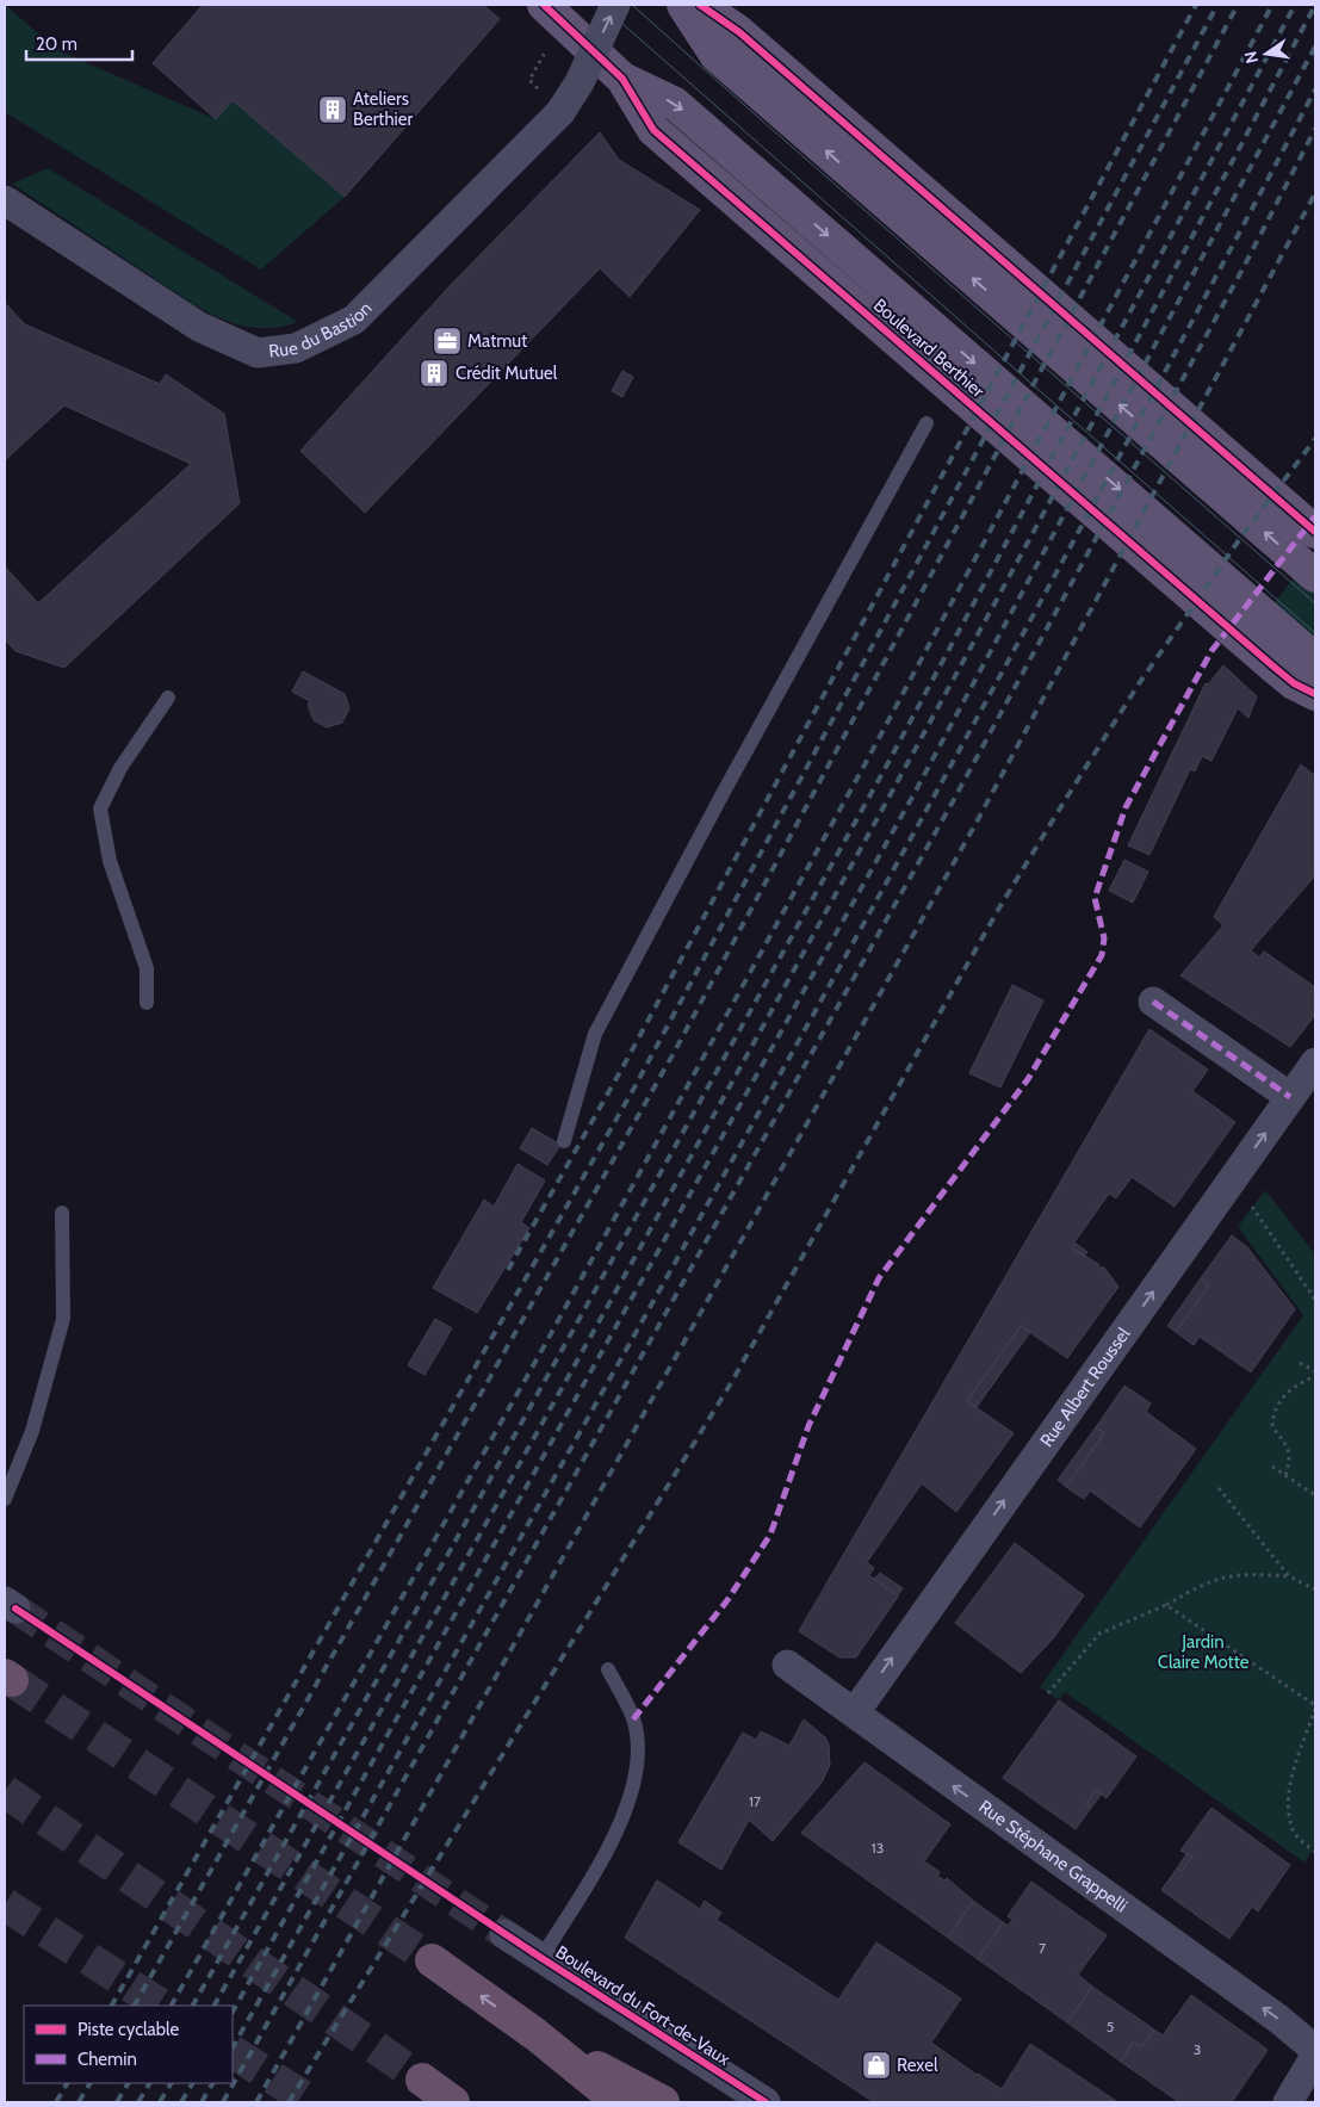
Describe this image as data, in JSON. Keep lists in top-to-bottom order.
{
  "streets": {
    "main road": ["Boulevard Berthier"],
    "street": [
      "Rue du Bastion",
      "Rue Albert Roussel",
      "Rue Stéphane Grappelli",
      "Boulevard du Fort-de-Vaux"
    ]
  },
  "crossings": [
    ["Rue Albert Roussel", "Rue Stéphane Grappelli"]
  ],
  "one_way": ["Rue Albert Roussel", "Rue Stéphane Grappelli"],
  "parks": ["Jardin Claire Motte"],
  "places": {
    "building": ["Ateliers Berthier", "Crédit Mutuel"],
    "office": ["Matmut"],
    "shop": ["Rexel"]
  },
  "house_numbers": [
    "17",
    "13",
    "7",
    "5",
    "3"
  ],
  "legend": ["Piste cyclable", "Chemin"],
  "scale_bar": "20 m",
  "north": "left"
}
